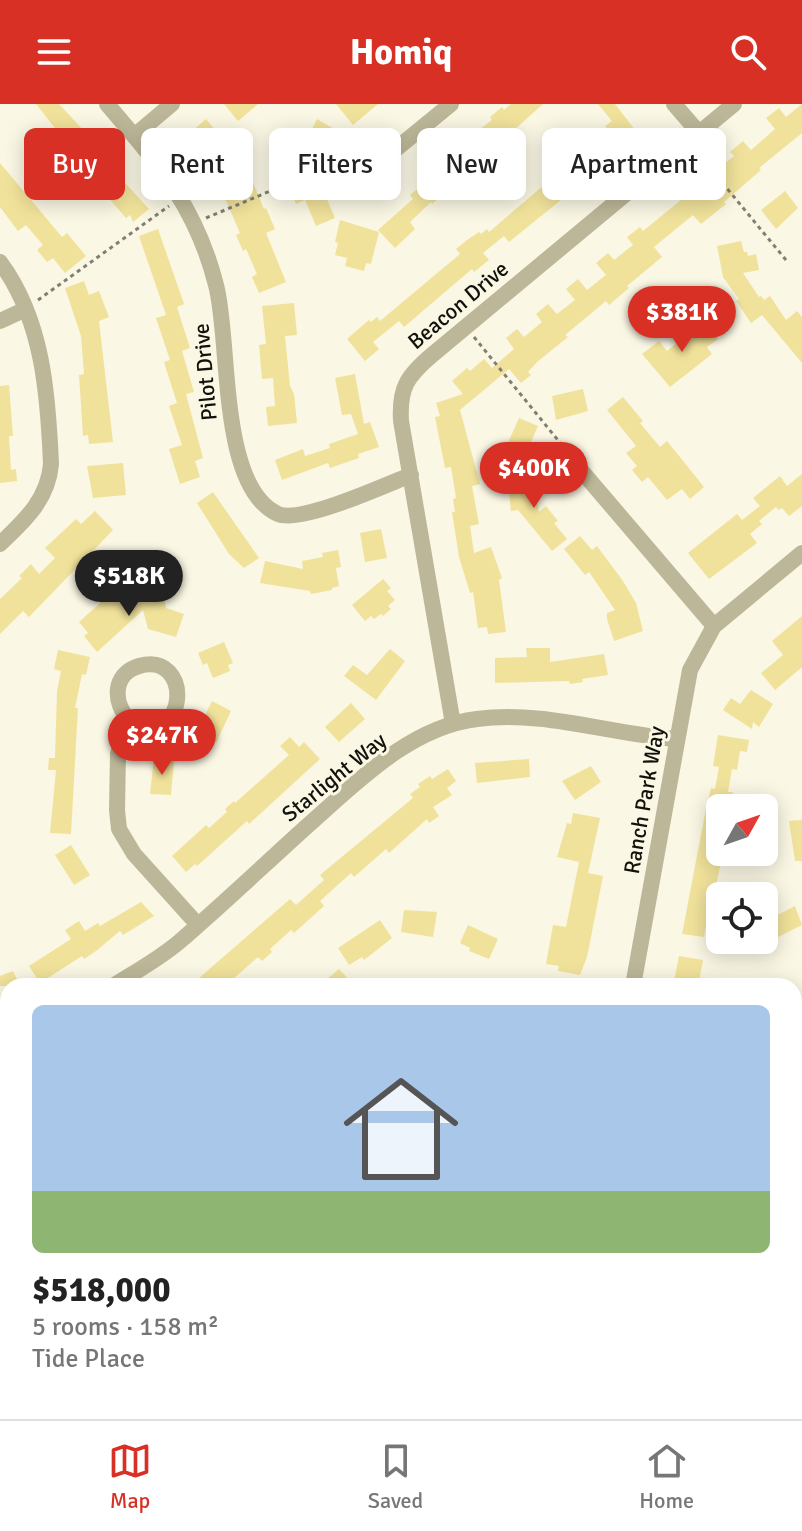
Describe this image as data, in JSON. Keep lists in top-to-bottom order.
{
  "streets": {
    "street": [
      "Beacon Drive",
      "Pilot Drive",
      "Starlight Way",
      "Ranch Park Way"
    ]
  },
  "crossings": [
    ["Beacon Drive", "Pilot Drive"],
    ["Beacon Drive", "Starlight Way"],
    ["Starlight Way", "Ranch Park Way"]
  ],
  "north": "top right",
  "page": {
    "header": "Homiq",
    "chip": [
      "Buy",
      "Rent",
      "Filters",
      "New",
      "Apartment"
    ],
    "price": [
      "$381K",
      "$400K",
      "$518K",
      "$247K"
    ],
    "list": [
      {
        "name": "$518,000",
        "note": "5 rooms · 158 m² · Tide Place"
      }
    ],
    "tabs": ["Map", "Saved", "Home"]
  }
}
